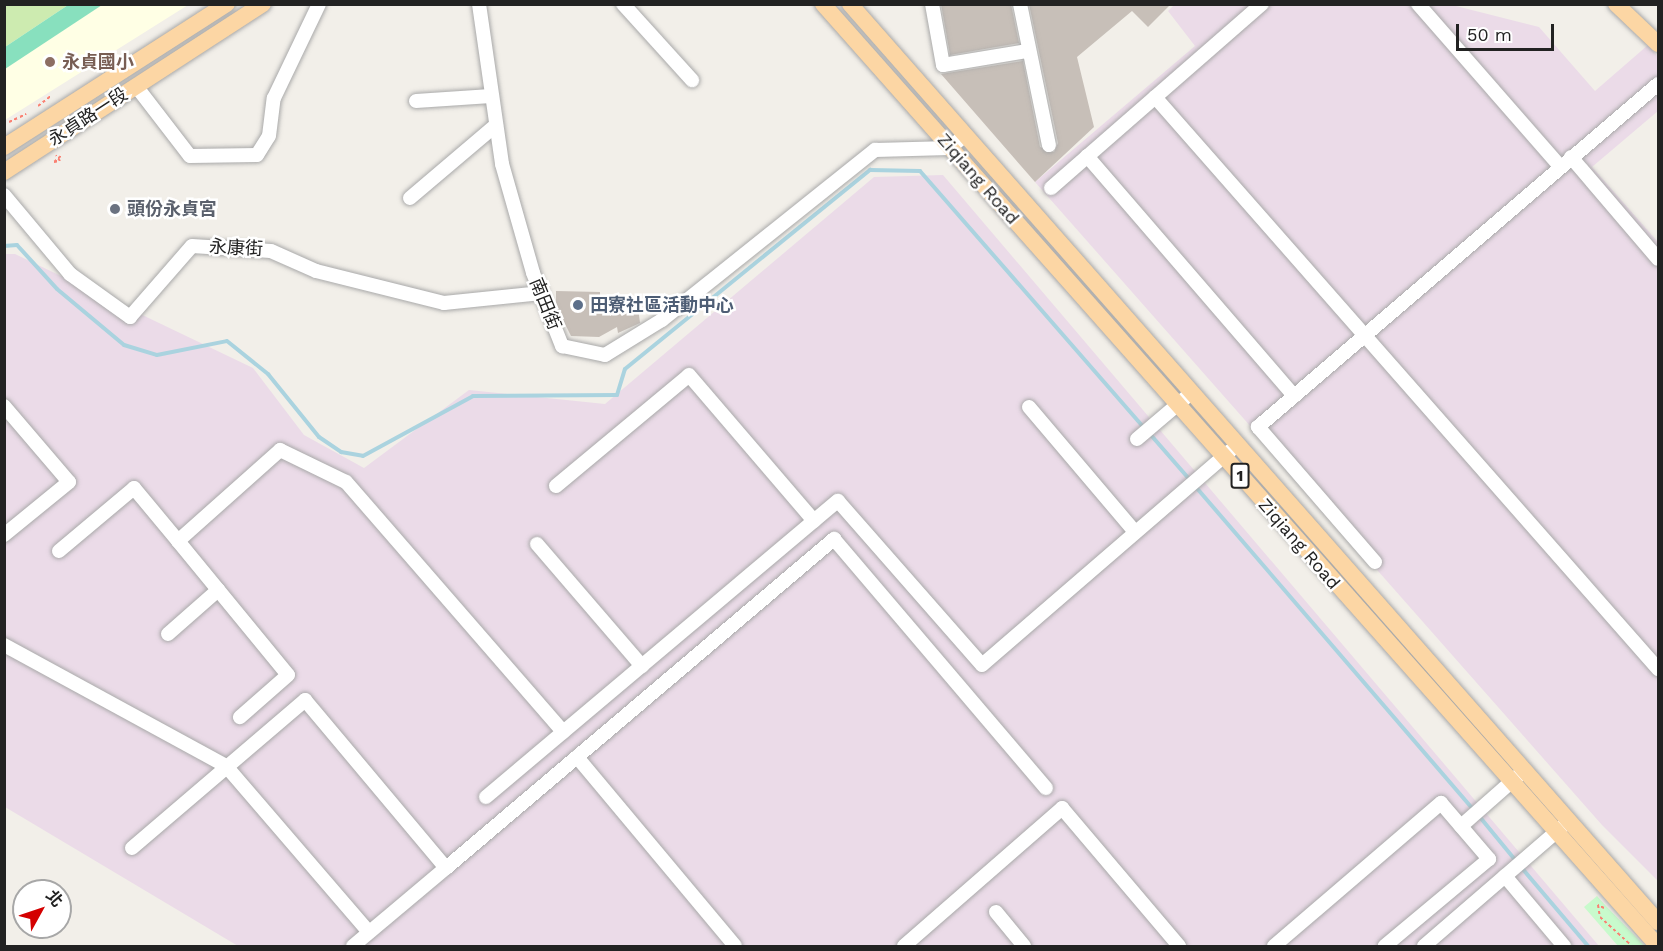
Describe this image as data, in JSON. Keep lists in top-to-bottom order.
{
  "streets": {
    "main road": ["永貞路一段", "Ziqiang Road", "1"],
    "lane": ["永康街", "南田街"]
  },
  "crossings": [
    ["Ziqiang Road", "南田街"],
    ["永康街", "南田街"]
  ],
  "places": ["永貞國小", "頭份永貞宮", "田寮社區活動中心"],
  "scale_bar": "50 m",
  "north": "top right"
}
